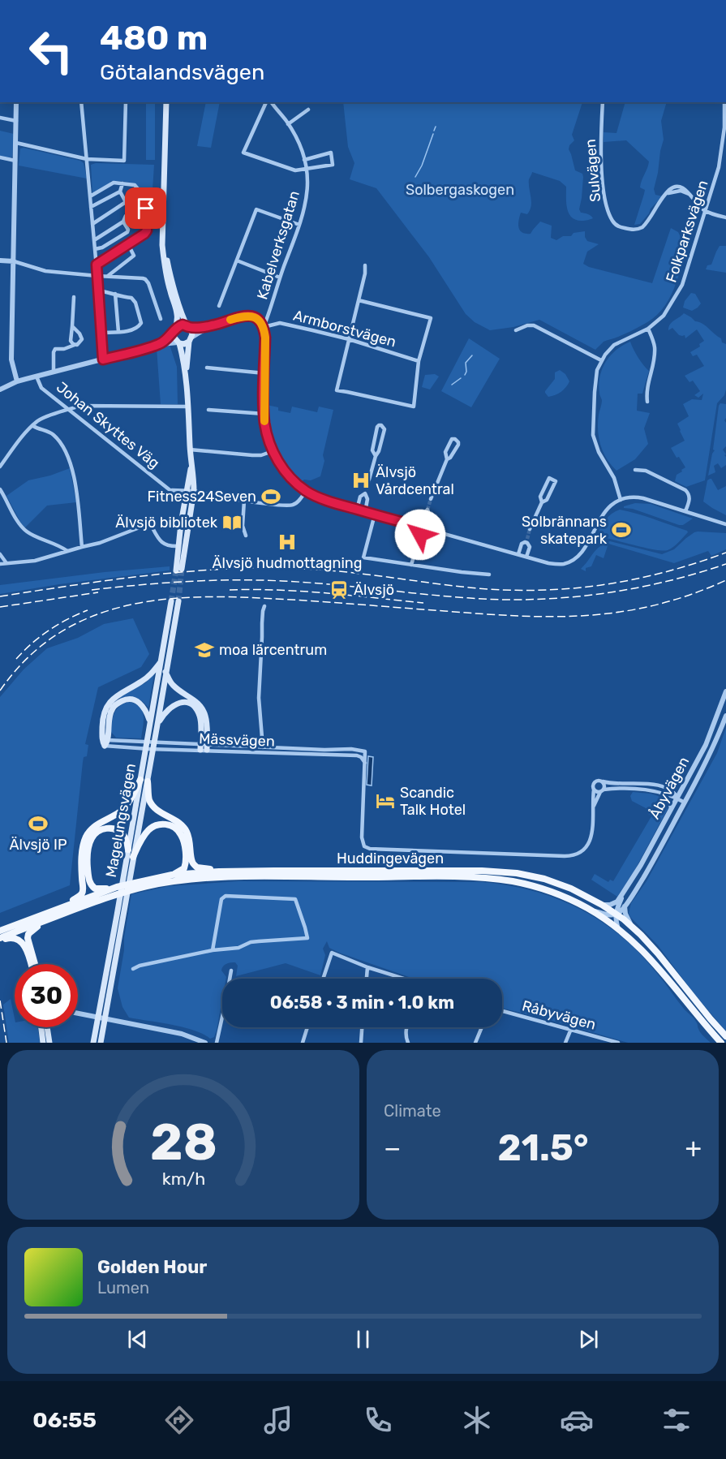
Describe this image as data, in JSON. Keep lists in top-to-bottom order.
{
  "streets": {
    "main road": ["Magelungsvägen", "Huddingevägen"],
    "street": [
      "Sulvägen",
      "Folkparksvägen",
      "Kabelverksgatan",
      "Armborstvägen",
      "Johan Skyttes Väg",
      "Mässvägen",
      "Åbyvägen",
      "Råbyvägen"
    ]
  },
  "crossings": [
    ["Sulvägen", "Folkparksvägen"],
    ["Kabelverksgatan", "Armborstvägen"],
    ["Åbyvägen", "Huddingevägen"]
  ],
  "parks": ["Solbergaskogen"],
  "places": {
    "hospital": ["Älvsjö Vårdcentral", "Älvsjö hudmottagning"],
    "sports": ["Fitness24Seven", "Solbrännans skatepark", "Älvsjö IP"],
    "library": ["Älvsjö bibliotek"],
    "station": ["Älvsjö"],
    "school or university": ["moa lärcentrum"],
    "hotel": ["Scandic Talk Hotel"]
  },
  "page": {
    "turn": ["480 m", "Götalandsvägen"],
    "limit": "30",
    "trip": "06:58 · 3 min · 1.0 km",
    "tile": "Climate",
    "heat": ["−", "21.5°", "+"],
    "song": ["Golden Hour", "Lumen"],
    "tabs": "06:55",
    "gauge": ["28", "km/h"]
  }
}
